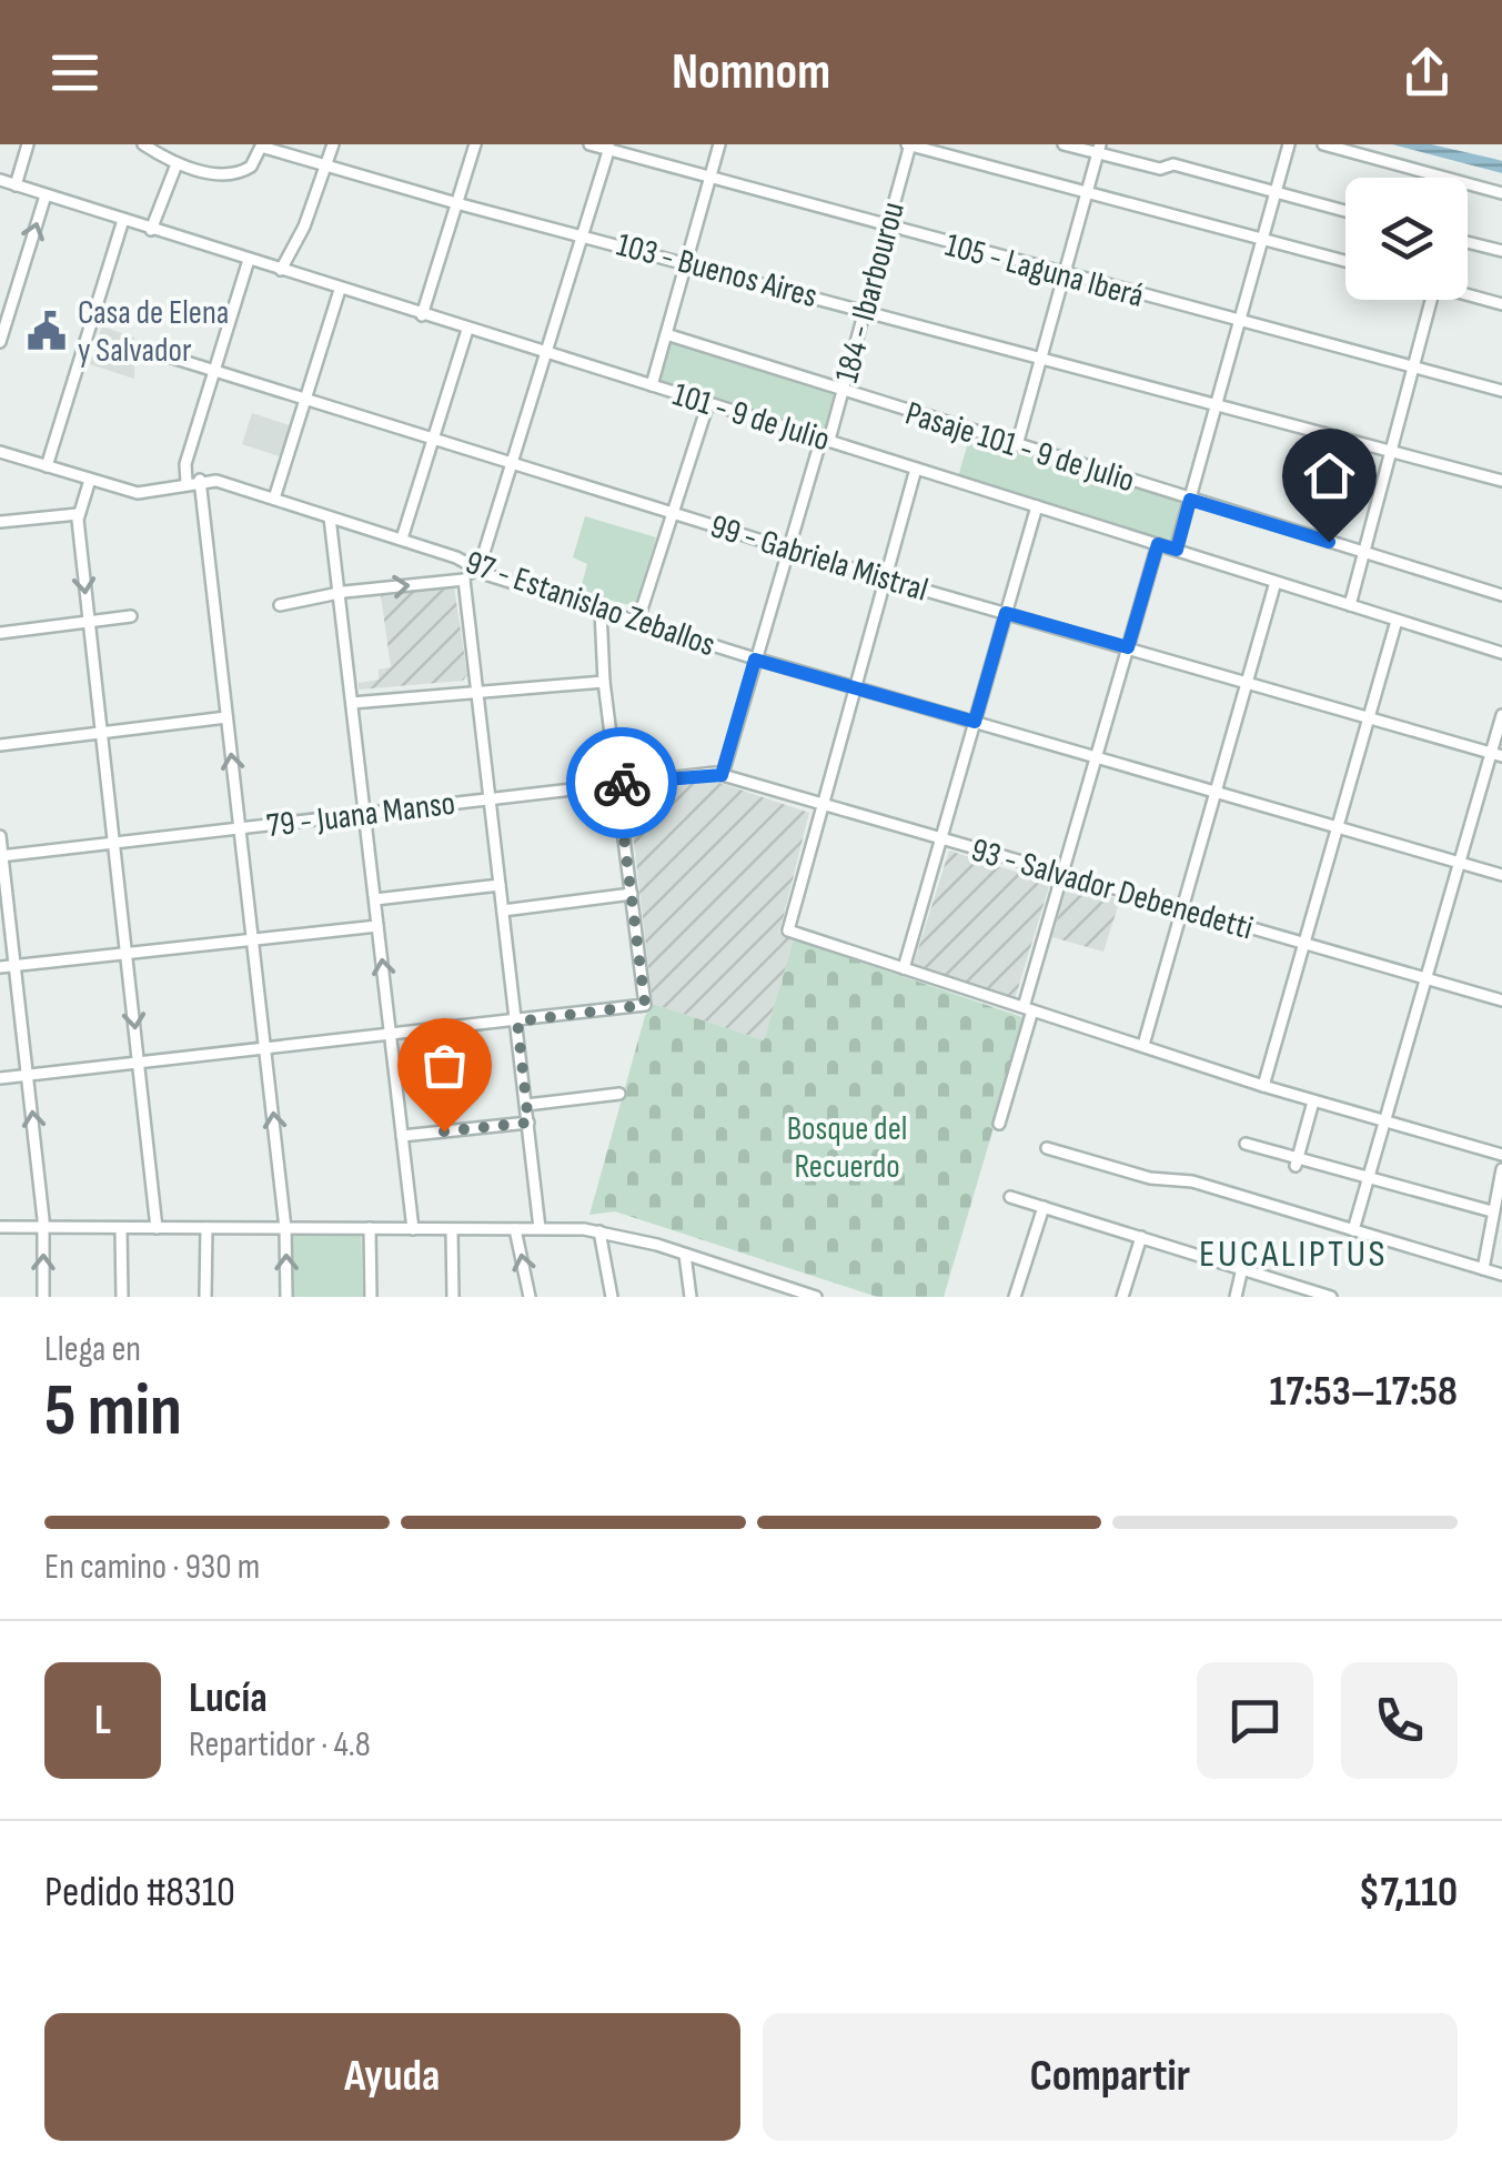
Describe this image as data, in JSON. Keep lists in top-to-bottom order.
{
  "streets": {
    "street": [
      "103 - Buenos Aires",
      "105 - Laguna Iberá",
      "184 - Ibarbourou",
      "101 - 9 de Julio",
      "Pasaje 101 - 9 de Julio",
      "99 - Gabriela Mistral",
      "97 - Estanislao Zeballos",
      "79 - Juana Manso",
      "93 - Salvador Debenedetti"
    ]
  },
  "crossings": [
    ["103 - Buenos Aires", "184 - Ibarbourou"],
    ["105 - Laguna Iberá", "184 - Ibarbourou"],
    ["184 - Ibarbourou", "101 - 9 de Julio"],
    ["184 - Ibarbourou", "Pasaje 101 - 9 de Julio"],
    ["184 - Ibarbourou", "99 - Gabriela Mistral"],
    ["184 - Ibarbourou", "97 - Estanislao Zeballos"],
    ["184 - Ibarbourou", "79 - Juana Manso"],
    ["184 - Ibarbourou", "93 - Salvador Debenedetti"],
    ["79 - Juana Manso", "93 - Salvador Debenedetti"]
  ],
  "districts": ["EUCALIPTUS"],
  "parks": ["Bosque del Recuerdo"],
  "places": {
    "public building": ["Casa de Elena y Salvador"]
  },
  "page": {
    "header": "Nomnom",
    "heading": ["5 min", "Llega en", "17:53–17:58"],
    "panel": [
      "Lucía",
      "Repartidor · 4.8",
      "Pedido #8310",
      "$7,110"
    ],
    "bar": "En camino · 930 m",
    "round": "L",
    "buttons": ["Ayuda", "Compartir"]
  }
}
